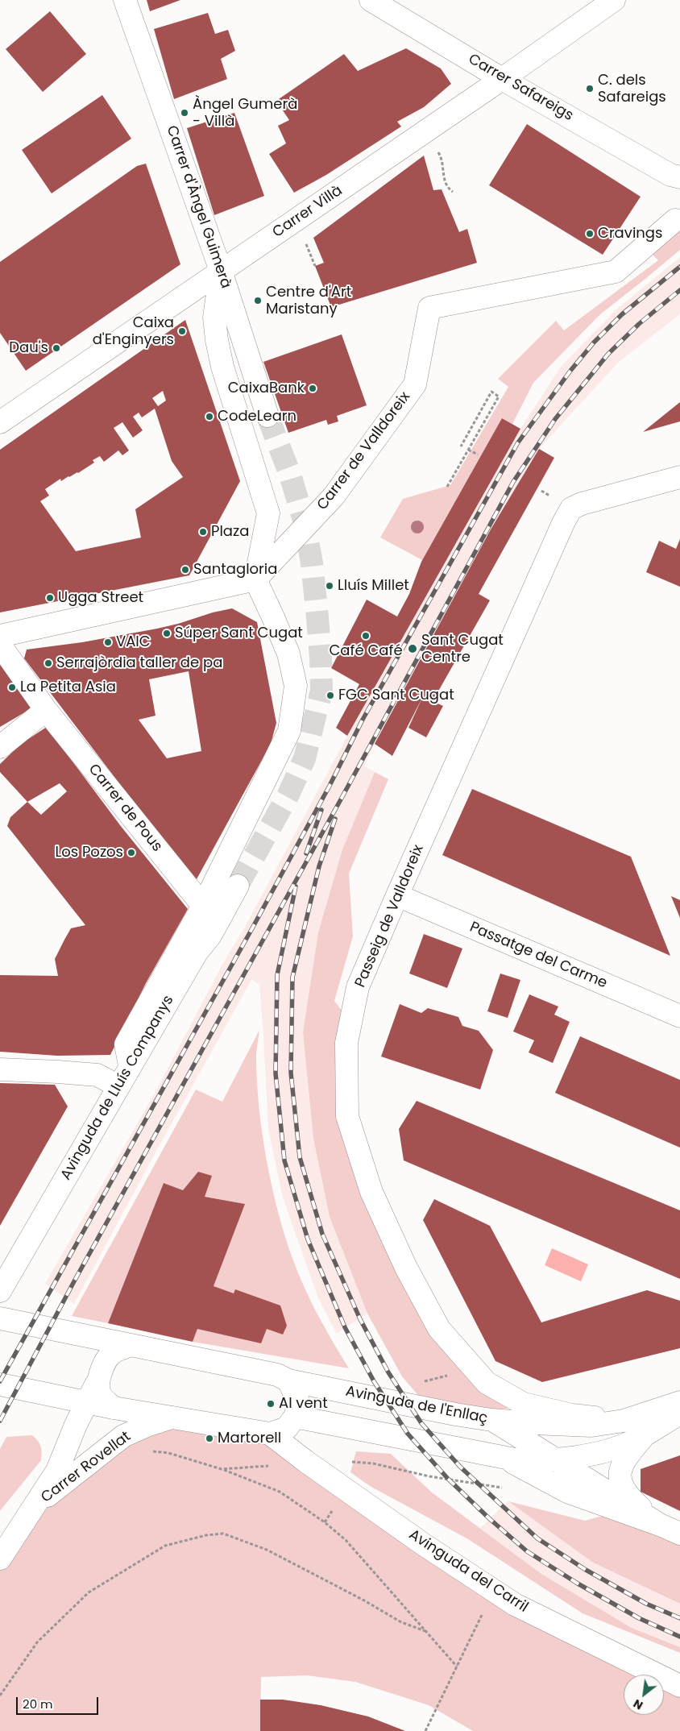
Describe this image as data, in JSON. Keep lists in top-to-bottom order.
{
  "streets": {
    "street": [
      "Carrer Safareigs",
      "Carrer d'Àngel Guimerà",
      "Carrer Villà",
      "Carrer de Valldoreix",
      "Carrer de Pous",
      "Passeig de Valldoreix",
      "Passatge del Carme",
      "Avinguda de Lluís Companys",
      "Avinguda de l'Enllaç",
      "Carrer Rovellat",
      "Avinguda del Carril"
    ]
  },
  "crossings": [
    ["Carrer Safareigs", "Carrer Villà"],
    ["Carrer d'Àngel Guimerà", "Carrer Villà"],
    ["Passeig de Valldoreix", "Passatge del Carme"],
    ["Passeig de Valldoreix", "Avinguda de l'Enllaç"]
  ],
  "places": [
    "C. dels Safareigs",
    "Àngel Gumerà - Villà",
    "Cravings",
    "Centre d'Art Maristany",
    "Caixa d'Enginyers",
    "Dau's",
    "CaixaBank",
    "CodeLearn",
    "Plaza",
    "Santagloria",
    "Lluís Millet",
    "Ugga Street",
    "Súper Sant Cugat",
    "Café Café",
    "VAIC",
    "Sant Cugat Centre",
    "Serrajòrdia taller de pa",
    "La Petita Asia",
    "FGC Sant Cugat",
    "Los Pozos",
    "Al vent",
    "Martorell"
  ],
  "scale_bar": "20 m",
  "north": "bottom left"
}
